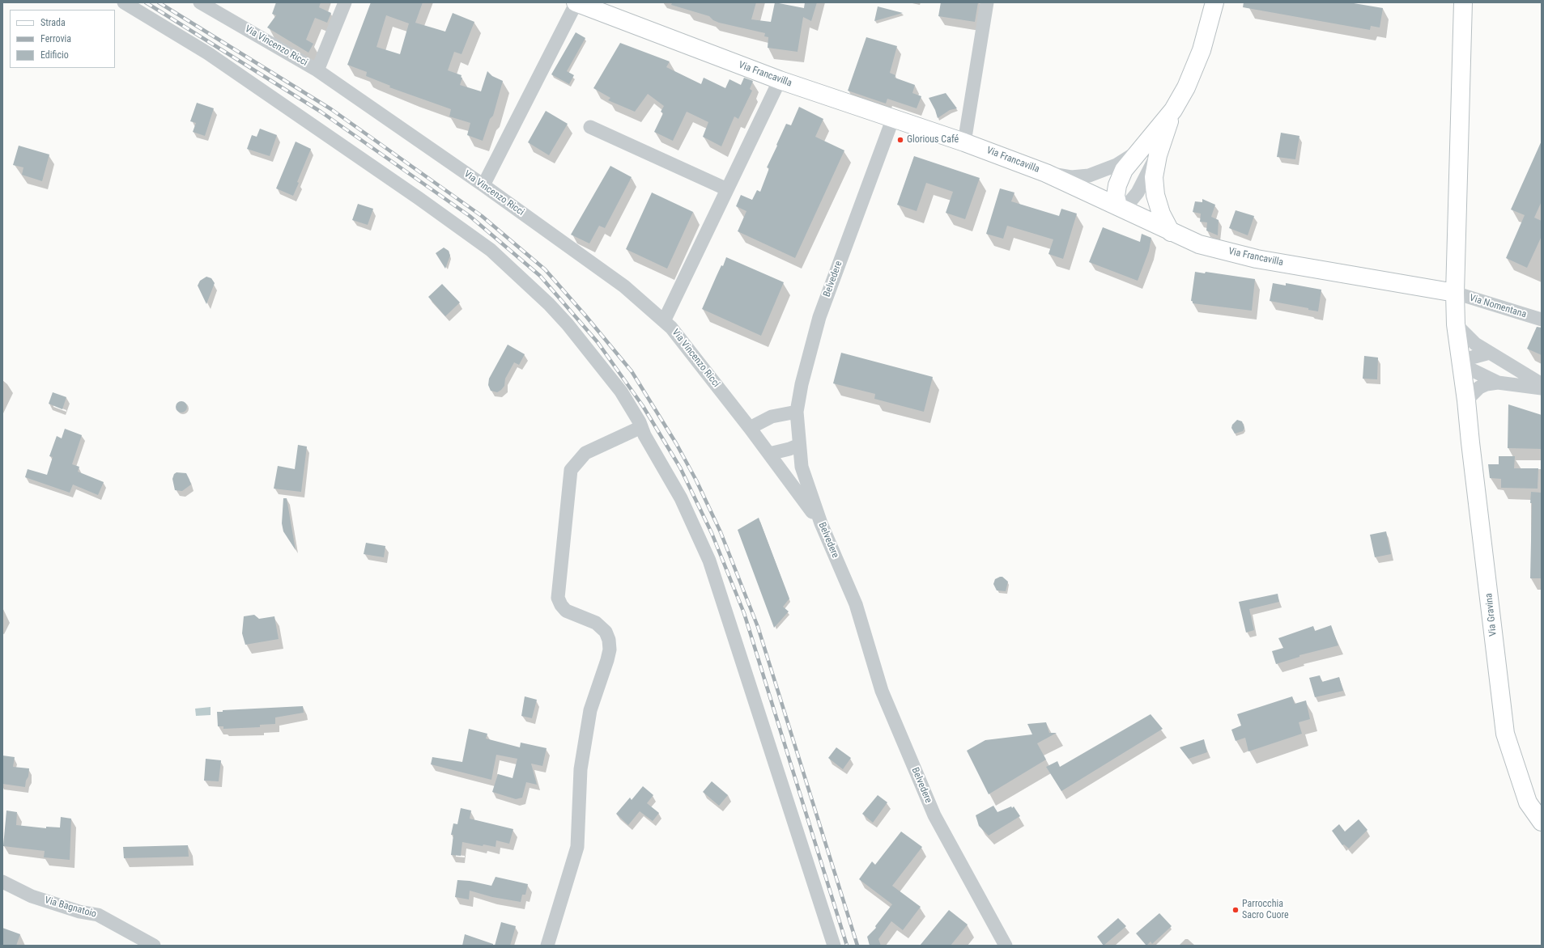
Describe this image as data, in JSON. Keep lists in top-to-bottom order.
{
  "streets": {
    "main road": ["Via Francavilla", "Via Gravina"],
    "street": [
      "Via Vincenzo Ricci",
      "Belvedere",
      "Via Nomentana",
      "Via Bagnatoio"
    ]
  },
  "crossings": [
    ["Via Vincenzo Ricci", "Belvedere"],
    ["Via Francavilla", "Belvedere"],
    ["Via Francavilla", "Via Nomentana"],
    ["Via Francavilla", "Via Gravina"],
    ["Via Nomentana", "Via Gravina"]
  ],
  "places": ["Glorious Café", "Parrocchia Sacro Cuore"],
  "legend": ["Strada", "Ferrovia", "Edificio"]
}
